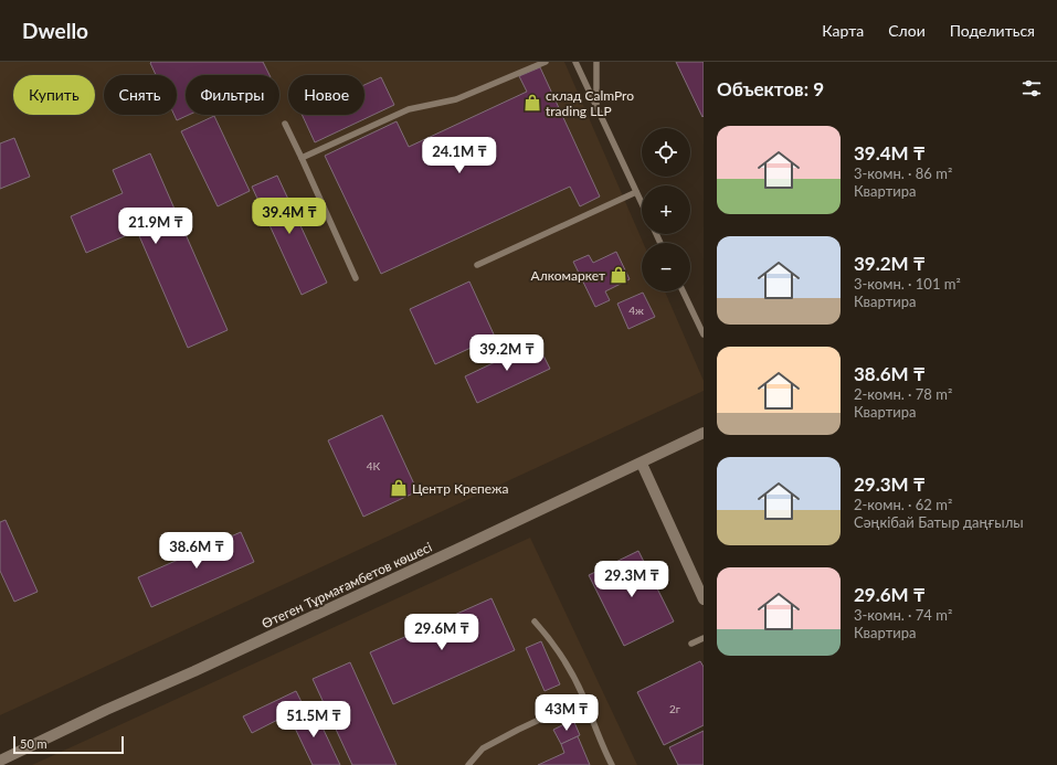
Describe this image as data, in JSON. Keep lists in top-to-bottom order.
{
  "streets": {
    "street": ["Өтеген Тұрмағамбетов көшесі"]
  },
  "places": {
    "shop": ["склад CalmPro trading LLP", "Алкомаркет", "Центр Крепежа"]
  },
  "house_numbers": ["4ж", "4К", "2г"],
  "scale_bar": "50 m",
  "page": {
    "header": "Dwello",
    "nav": ["Карта", "Слои", "Поделиться"],
    "heading": "Объектов: 9",
    "chip": [
      "Купить",
      "Снять",
      "Фильтры",
      "Новое"
    ],
    "list": [
      {
        "name": "39.4M ₸",
        "note": "3-комн. · 86 m² · Квартира"
      },
      {
        "name": "39.2M ₸",
        "note": "3-комн. · 101 m² · Квартира"
      },
      {
        "name": "38.6M ₸",
        "note": "2-комн. · 78 m² · Квартира"
      },
      {
        "name": "29.3M ₸",
        "note": "2-комн. · 62 m² · Сәңкібай Батыр даңғылы"
      },
      {
        "name": "29.6M ₸",
        "note": "3-комн. · 74 m² · Квартира"
      }
    ],
    "map_buttons": ["+", "−"],
    "price": [
      "24.1M ₸",
      "39.4M ₸",
      "21.9M ₸",
      "39.2M ₸",
      "38.6M ₸",
      "29.3M ₸",
      "29.6M ₸",
      "43M ₸",
      "51.5M ₸"
    ],
    "scale": "50 m"
  }
}
